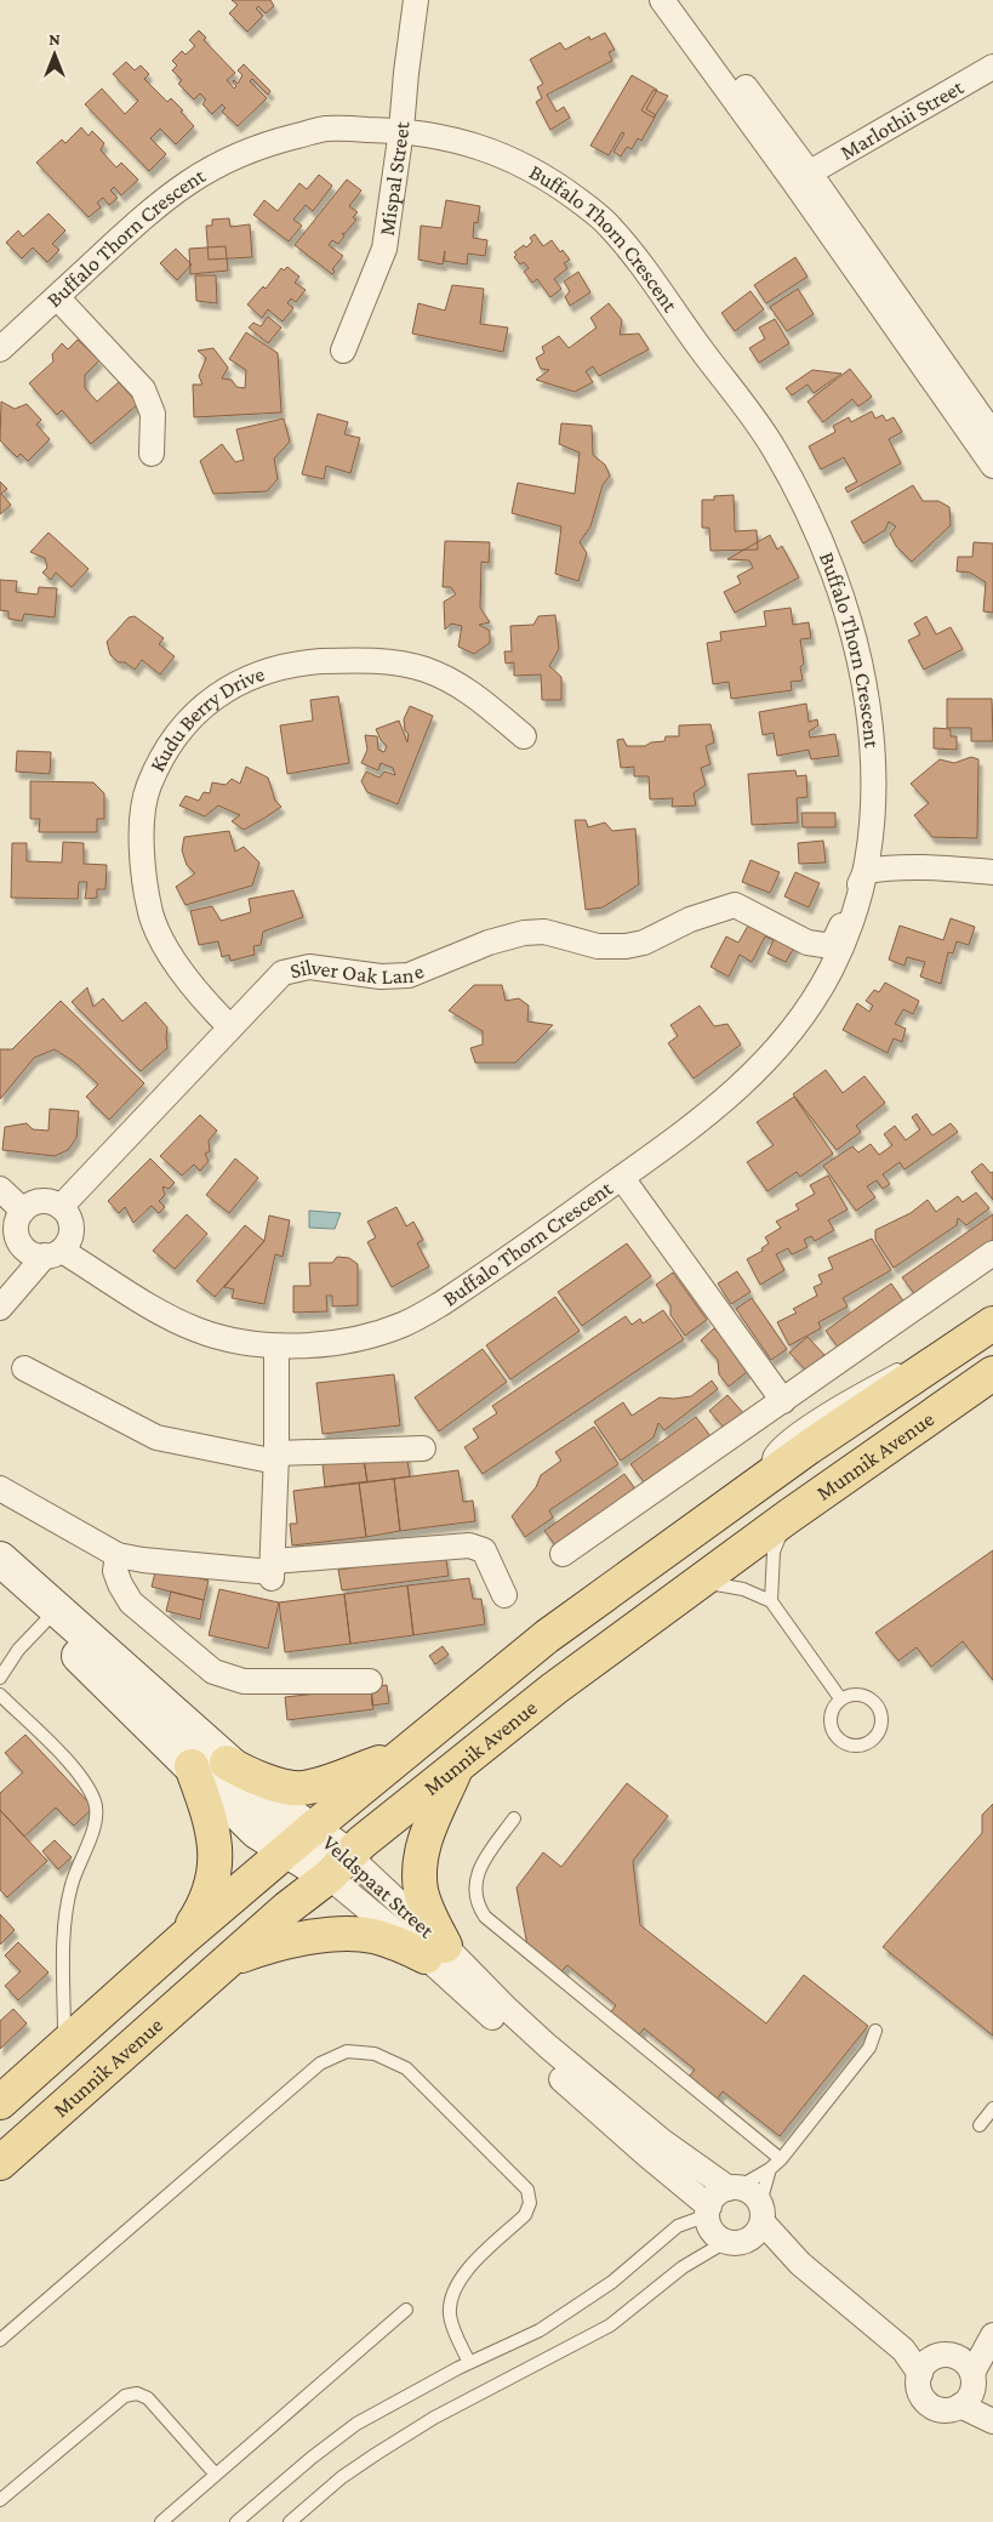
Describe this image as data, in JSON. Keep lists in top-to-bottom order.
{
  "streets": {
    "main road": ["Munnik Avenue"],
    "street": [
      "Marlothii Street",
      "Mispal Street",
      "Buffalo Thorn Crescent",
      "Kudu Berry Drive",
      "Silver Oak Lane",
      "Veldspaat Street"
    ]
  },
  "crossings": [
    ["Mispal Street", "Buffalo Thorn Crescent"],
    ["Buffalo Thorn Crescent", "Silver Oak Lane"],
    ["Kudu Berry Drive", "Silver Oak Lane"],
    ["Munnik Avenue", "Veldspaat Street"]
  ],
  "north": "top"
}
